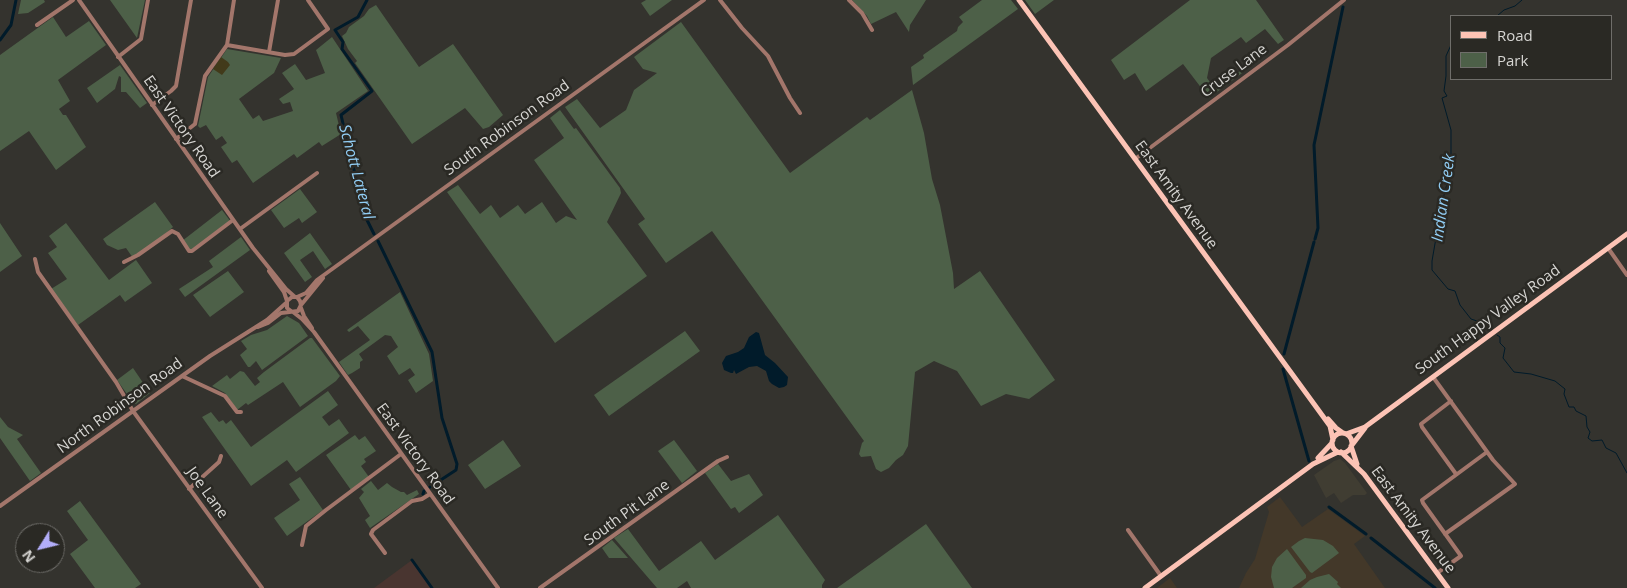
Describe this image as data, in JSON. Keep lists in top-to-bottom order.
{
  "streets": {
    "main road": ["East Amity Avenue", "South Happy Valley Road"],
    "street": [
      "Cruse Lane",
      "East Victory Road",
      "South Robinson Road",
      "North Robinson Road",
      "Joe Lane",
      "South Pit Lane"
    ]
  },
  "crossings": [
    ["Cruse Lane", "East Amity Avenue"],
    ["East Victory Road", "South Robinson Road"],
    ["East Victory Road", "North Robinson Road"],
    ["South Robinson Road", "North Robinson Road"],
    ["East Amity Avenue", "South Happy Valley Road"],
    ["North Robinson Road", "Joe Lane"]
  ],
  "water": ["Schott Lateral", "Indian Creek"],
  "legend": ["Road", "Park"],
  "north": "bottom left"
}
